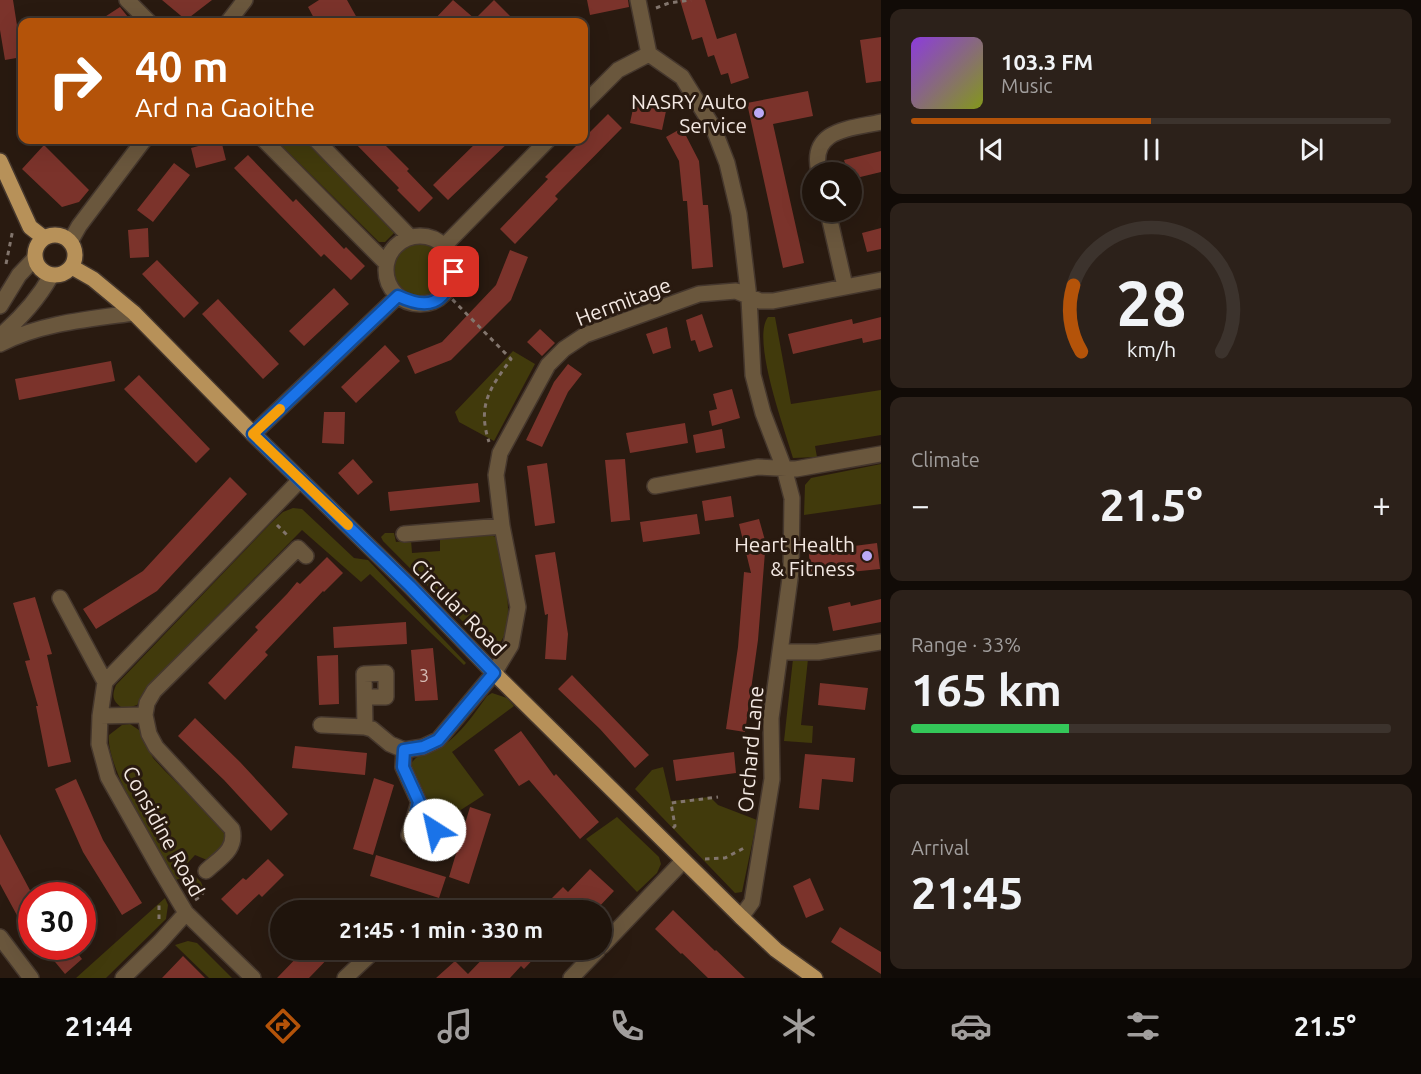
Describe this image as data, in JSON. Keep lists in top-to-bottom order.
{
  "streets": {
    "main road": ["Circular Road"],
    "street": ["Hermitage", "Orchard Lane", "Considine Road"]
  },
  "crossings": [
    ["Hermitage", "Circular Road"],
    ["Circular Road", "Orchard Lane"]
  ],
  "places": ["NASRY Auto Service", "Heart Health & Fitness"],
  "house_numbers": ["3"],
  "page": {
    "turn": ["40 m", "Ard na Gaoithe"],
    "song": ["103.3 FM", "Music"],
    "tile": [
      "Climate",
      ["Range · 33%", "165 km"],
      ["Arrival", "21:45"]
    ],
    "heat": ["−", "21.5°", "+"],
    "limit": "30",
    "trip": "21:45 · 1 min · 330 m",
    "tabs": ["21:44", "21.5°"],
    "gauge": ["28", "km/h"]
  }
}
